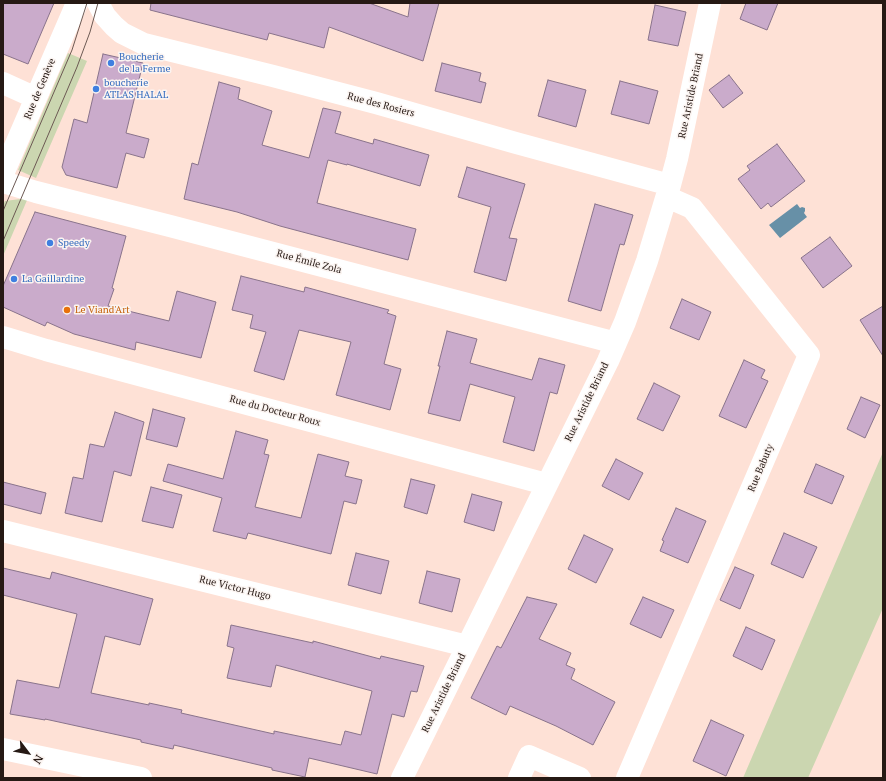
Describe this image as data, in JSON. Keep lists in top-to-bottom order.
{
  "streets": {
    "street": [
      "Rue de Genève",
      "Rue Aristide Briand",
      "Rue des Rosiers",
      "Rue Émile Zola",
      "Rue du Docteur Roux",
      "Rue Babuty",
      "Rue Victor Hugo"
    ]
  },
  "crossings": [
    ["Rue Aristide Briand", "Rue des Rosiers"],
    ["Rue Aristide Briand", "Rue Émile Zola"],
    ["Rue Aristide Briand", "Rue du Docteur Roux"],
    ["Rue Aristide Briand", "Rue Babuty"],
    ["Rue Aristide Briand", "Rue Victor Hugo"],
    ["Rue des Rosiers", "Rue Babuty"]
  ],
  "places": [
    "Boucherie de la Ferme",
    "boucherie ATLAS HALAL",
    "Speedy",
    "La Gaillardine",
    "Le Viand'Art"
  ],
  "north": "bottom right"
}
